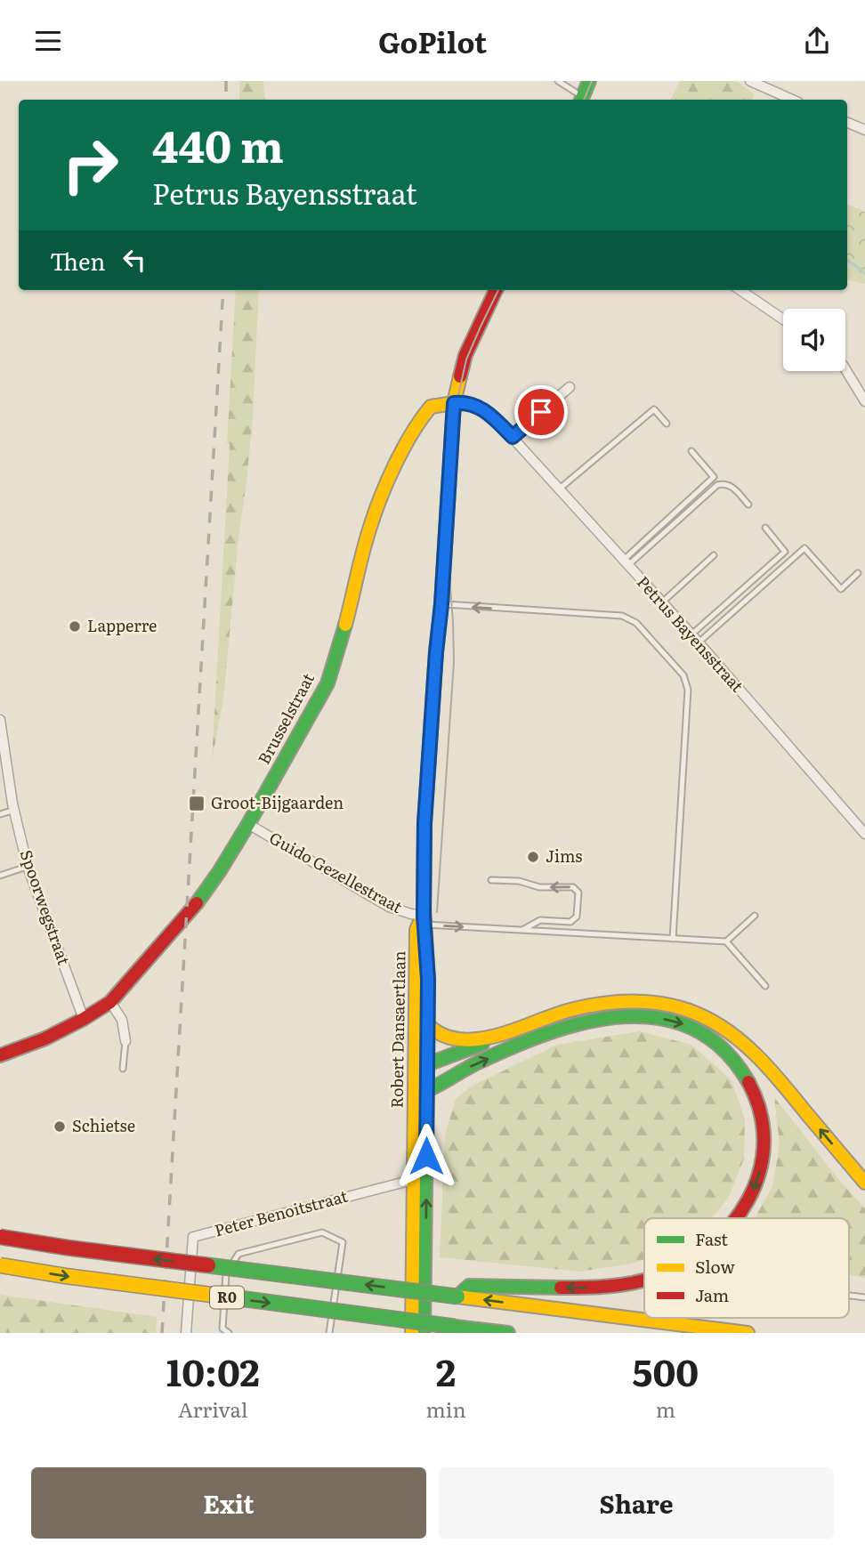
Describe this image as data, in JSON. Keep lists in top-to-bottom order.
{
  "streets": {
    "main road": ["Brusselstraat", "Robert Dansaertlaan", "R0"],
    "street": [
      "Petrus Bayensstraat",
      "Guido Gezellestraat",
      "Spoorwegstraat",
      "Peter Benoitstraat"
    ]
  },
  "crossings": [
    ["Petrus Bayensstraat", "Brusselstraat"],
    ["Petrus Bayensstraat", "Robert Dansaertlaan"],
    ["Brusselstraat", "Guido Gezellestraat"],
    ["Brusselstraat", "Spoorwegstraat"],
    ["Brusselstraat", "Robert Dansaertlaan"],
    ["Guido Gezellestraat", "Robert Dansaertlaan"],
    ["Robert Dansaertlaan", "Peter Benoitstraat"]
  ],
  "places": {
    "other": ["Lapperre", "Jims", "Schietse"],
    "transit": ["Groot-Bijgaarden"]
  },
  "legend": ["Fast", "Slow", "Jam"],
  "page": {
    "header": "GoPilot",
    "turn": ["440 m", "Petrus Bayensstraat"],
    "then": "Then",
    "eta": [
      "10:02",
      "Arrival",
      "2",
      "min",
      "500",
      "m"
    ],
    "buttons": ["Exit", "Share"]
  }
}
